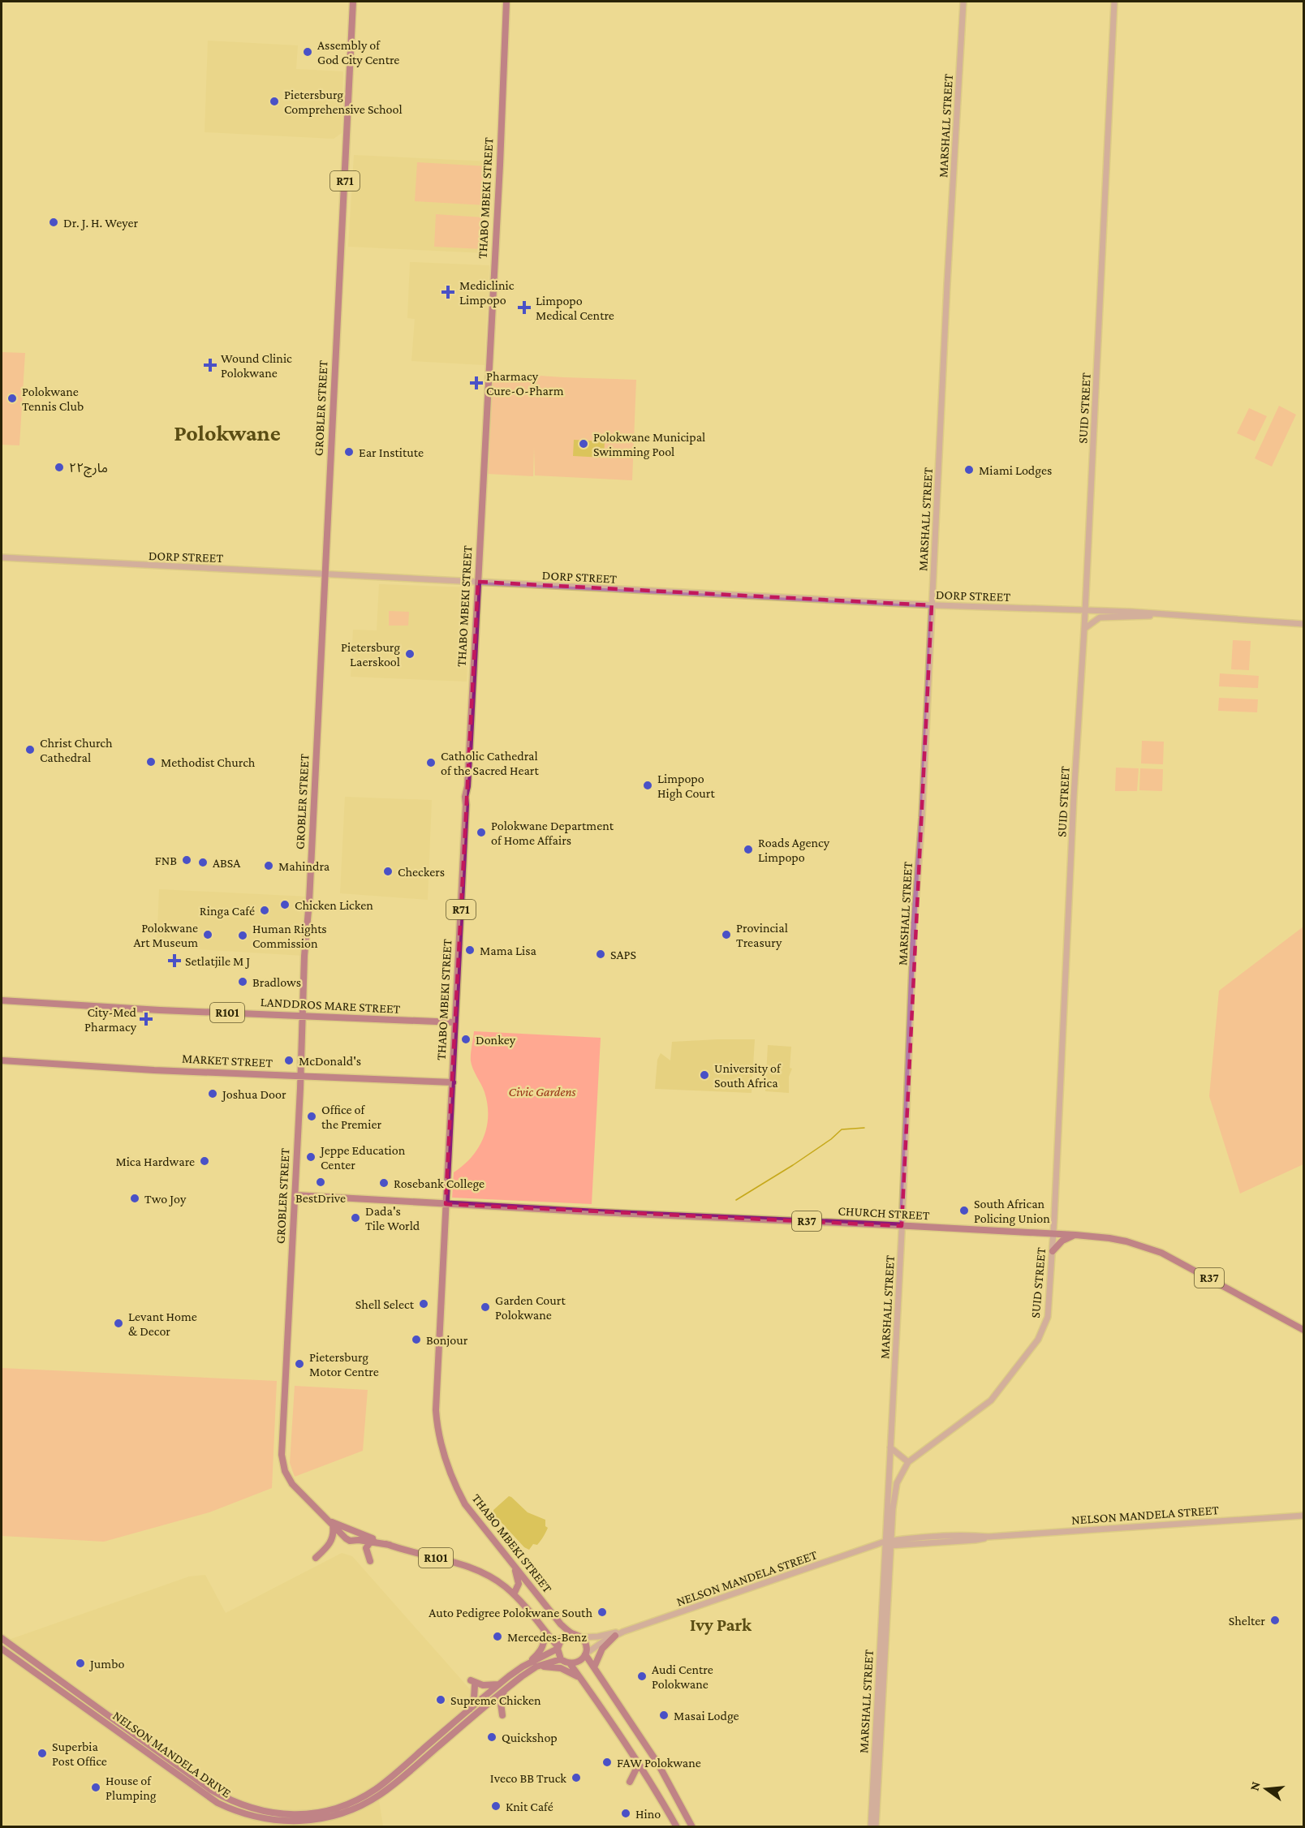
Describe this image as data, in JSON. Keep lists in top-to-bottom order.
{
  "streets": {
    "main road": [
      "R71",
      "THABO MBEKI STREET",
      "GROBLER STREET",
      "LANDDROS MARE STREET",
      "R101",
      "MARKET STREET",
      "CHURCH STREET",
      "R37",
      "NELSON MANDELA DRIVE"
    ],
    "street": [
      "MARSHALL STREET",
      "SUID STREET",
      "DORP STREET",
      "NELSON MANDELA STREET"
    ]
  },
  "crossings": [
    ["MARSHALL STREET", "SUID STREET"],
    ["MARSHALL STREET", "DORP STREET"],
    ["MARSHALL STREET", "CHURCH STREET"],
    ["MARSHALL STREET", "NELSON MANDELA STREET"],
    ["THABO MBEKI STREET", "GROBLER STREET"],
    ["THABO MBEKI STREET", "DORP STREET"],
    ["THABO MBEKI STREET", "LANDDROS MARE STREET"],
    ["THABO MBEKI STREET", "R101"],
    ["THABO MBEKI STREET", "MARKET STREET"],
    ["THABO MBEKI STREET", "CHURCH STREET"],
    ["THABO MBEKI STREET", "NELSON MANDELA STREET"],
    ["THABO MBEKI STREET", "NELSON MANDELA DRIVE"],
    ["GROBLER STREET", "DORP STREET"],
    ["GROBLER STREET", "LANDDROS MARE STREET"],
    ["GROBLER STREET", "R101"],
    ["GROBLER STREET", "MARKET STREET"],
    ["GROBLER STREET", "CHURCH STREET"],
    ["GROBLER STREET", "NELSON MANDELA STREET"],
    ["GROBLER STREET", "NELSON MANDELA DRIVE"],
    ["SUID STREET", "DORP STREET"],
    ["SUID STREET", "CHURCH STREET"],
    ["SUID STREET", "NELSON MANDELA STREET"],
    ["R101", "NELSON MANDELA STREET"],
    ["R101", "NELSON MANDELA DRIVE"],
    ["NELSON MANDELA STREET", "NELSON MANDELA DRIVE"]
  ],
  "districts": ["Polokwane", "Ivy Park"],
  "parks": ["Civic Gardens"],
  "places": {
    "other": [
      "Assembly of God City Centre",
      "Pietersburg Comprehensive School",
      "Dr. J. H. Weyer",
      "Polokwane Tennis Club",
      "Polokwane Municipal Swimming Pool",
      "Ear Institute",
      "۲۲مارچ",
      "Miami Lodges",
      "Pietersburg Laerskool",
      "Christ Church Cathedral",
      "Methodist Church",
      "Catholic Cathedral of the Sacred Heart",
      "Limpopo High Court",
      "Polokwane Department of Home Affairs",
      "Roads Agency Limpopo",
      "FNB",
      "ABSA",
      "Mahindra",
      "Checkers",
      "Chicken Licken",
      "Ringa Café",
      "Polokwane Art Museum",
      "Provincial Treasury",
      "Human Rights Commission",
      "Mama Lisa",
      "SAPS",
      "Bradlows",
      "Donkey",
      "McDonald's",
      "University of South Africa",
      "Joshua Door",
      "Office of the Premier",
      "Jeppe Education Center",
      "Mica Hardware",
      "BestDrive",
      "Rosebank College",
      "Two Joy",
      "South African Policing Union",
      "Dada's Tile World",
      "Shell Select",
      "Garden Court Polokwane",
      "Levant Home & Decor",
      "Bonjour",
      "Pietersburg Motor Centre",
      "Auto Pedigree Polokwane South",
      "Shelter",
      "Mercedes-Benz",
      "Jumbo",
      "Audi Centre Polokwane",
      "Supreme Chicken",
      "Masai Lodge",
      "Quickshop",
      "Superbia Post Office",
      "FAW Polokwane",
      "Iveco BB Truck",
      "House of Plumping",
      "Knit Café",
      "Hino"
    ],
    "health": [
      "Mediclinic Limpopo",
      "Limpopo Medical Centre",
      "Wound Clinic Polokwane",
      "Pharmacy Cure-O-Pharm",
      "Setlatjile M J",
      "City-Med Pharmacy"
    ]
  },
  "north": "left"
}
